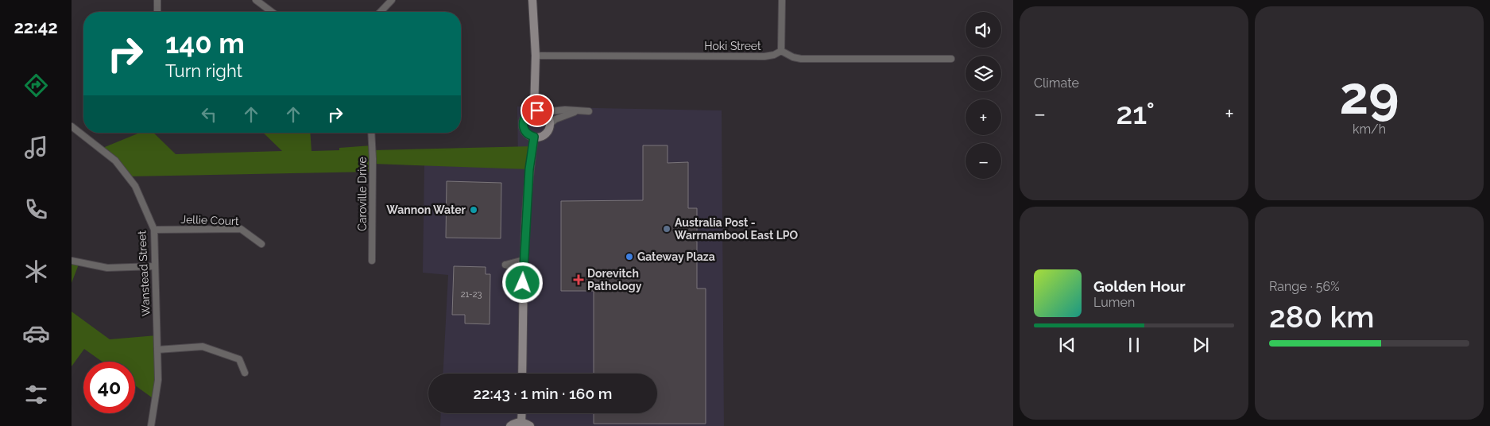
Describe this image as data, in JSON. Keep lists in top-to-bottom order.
{
  "streets": {
    "street": [
      "Hoki Street",
      "Caroville Drive",
      "Jellie Court",
      "Wanstead Street"
    ]
  },
  "crossings": [
    ["Jellie Court", "Wanstead Street"]
  ],
  "places": {
    "other": ["Wannon Water", "Australia Post - Warrnambool East LPO", "Gateway Plaza"],
    "health": ["Dorevitch Pathology"]
  },
  "house_numbers": ["21-23"],
  "page": {
    "tabs": "22:42",
    "tile": [
      "Climate",
      ["29", "km/h"],
      ["Range · 56%", "280 km"]
    ],
    "map_buttons": ["+", "−"],
    "turn": ["140 m", "Turn right"],
    "heat": ["−", "21°", "+"],
    "song": ["Golden Hour", "Lumen"],
    "limit": "40",
    "trip": "22:43 · 1 min · 160 m"
  }
}
